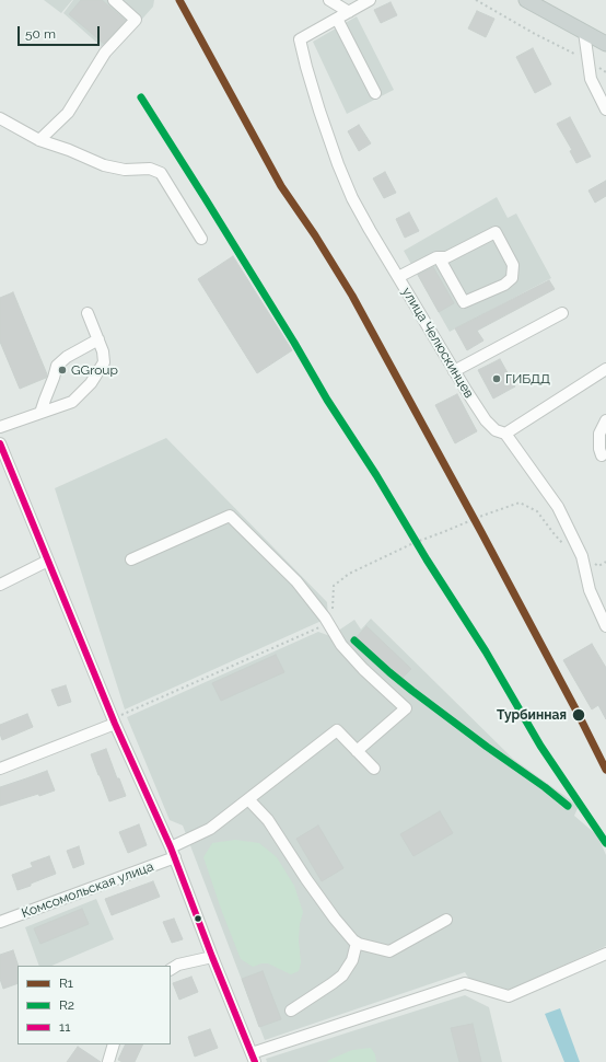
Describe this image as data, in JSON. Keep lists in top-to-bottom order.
{
  "streets": {
    "street": ["улица Челюскинцев", "Комсомольская улица"]
  },
  "places": ["GGroup", "ГИБДД", "Турбинная"],
  "lines": ["transit line R1", "transit line R2", "transit line 11"],
  "legend": ["R1", "R2", "11"],
  "scale_bar": "50 m"
}
